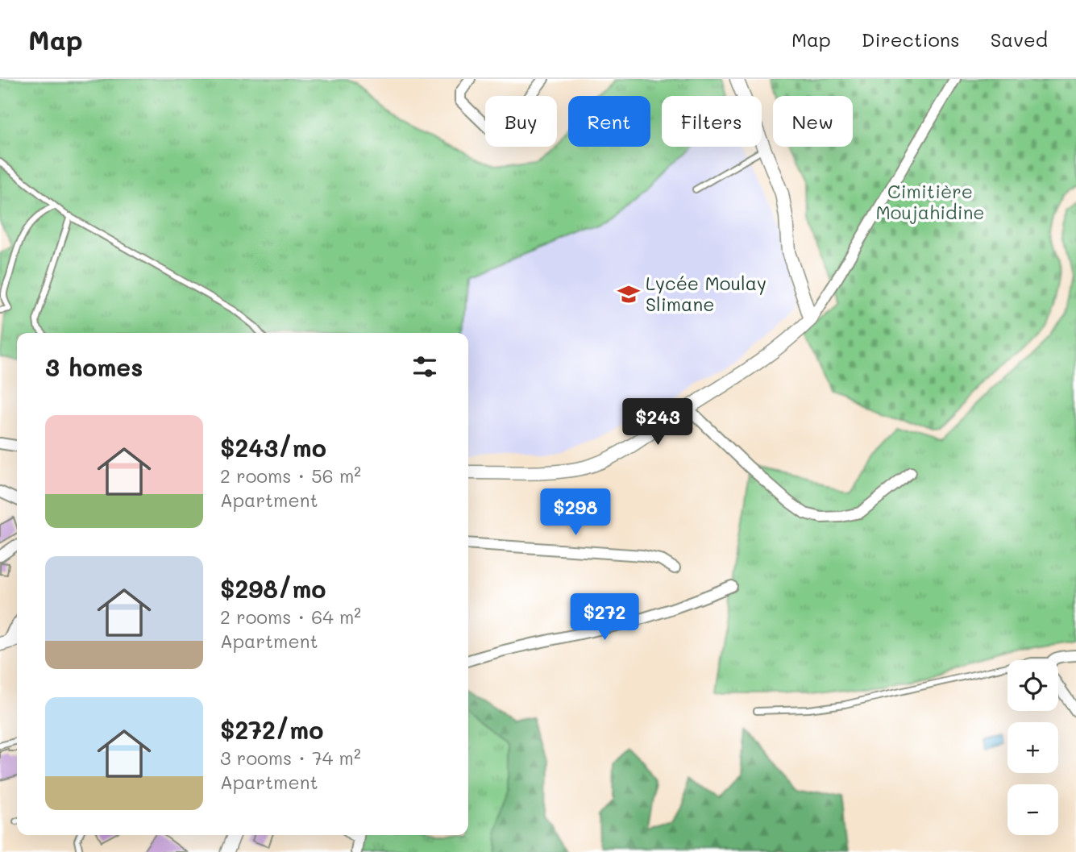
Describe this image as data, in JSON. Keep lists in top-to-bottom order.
{
  "parks": ["Cimitière Moujahidine"],
  "places": {
    "school or university": ["Lycée Moulay Slimane"]
  },
  "page": {
    "header": "Map",
    "nav": ["Map", "Directions", "Saved"],
    "chip": [
      "Buy",
      "Rent",
      "Filters",
      "New"
    ],
    "heading": "3 homes",
    "price": ["$243", "$298", "$272"],
    "list": [
      {
        "name": "$243/mo",
        "note": "2 rooms · 56 m² · Apartment"
      },
      {
        "name": "$298/mo",
        "note": "2 rooms · 64 m² · Apartment"
      },
      {
        "name": "$272/mo",
        "note": "3 rooms · 74 m² · Apartment"
      }
    ],
    "map_buttons": ["+", "−"]
  }
}
